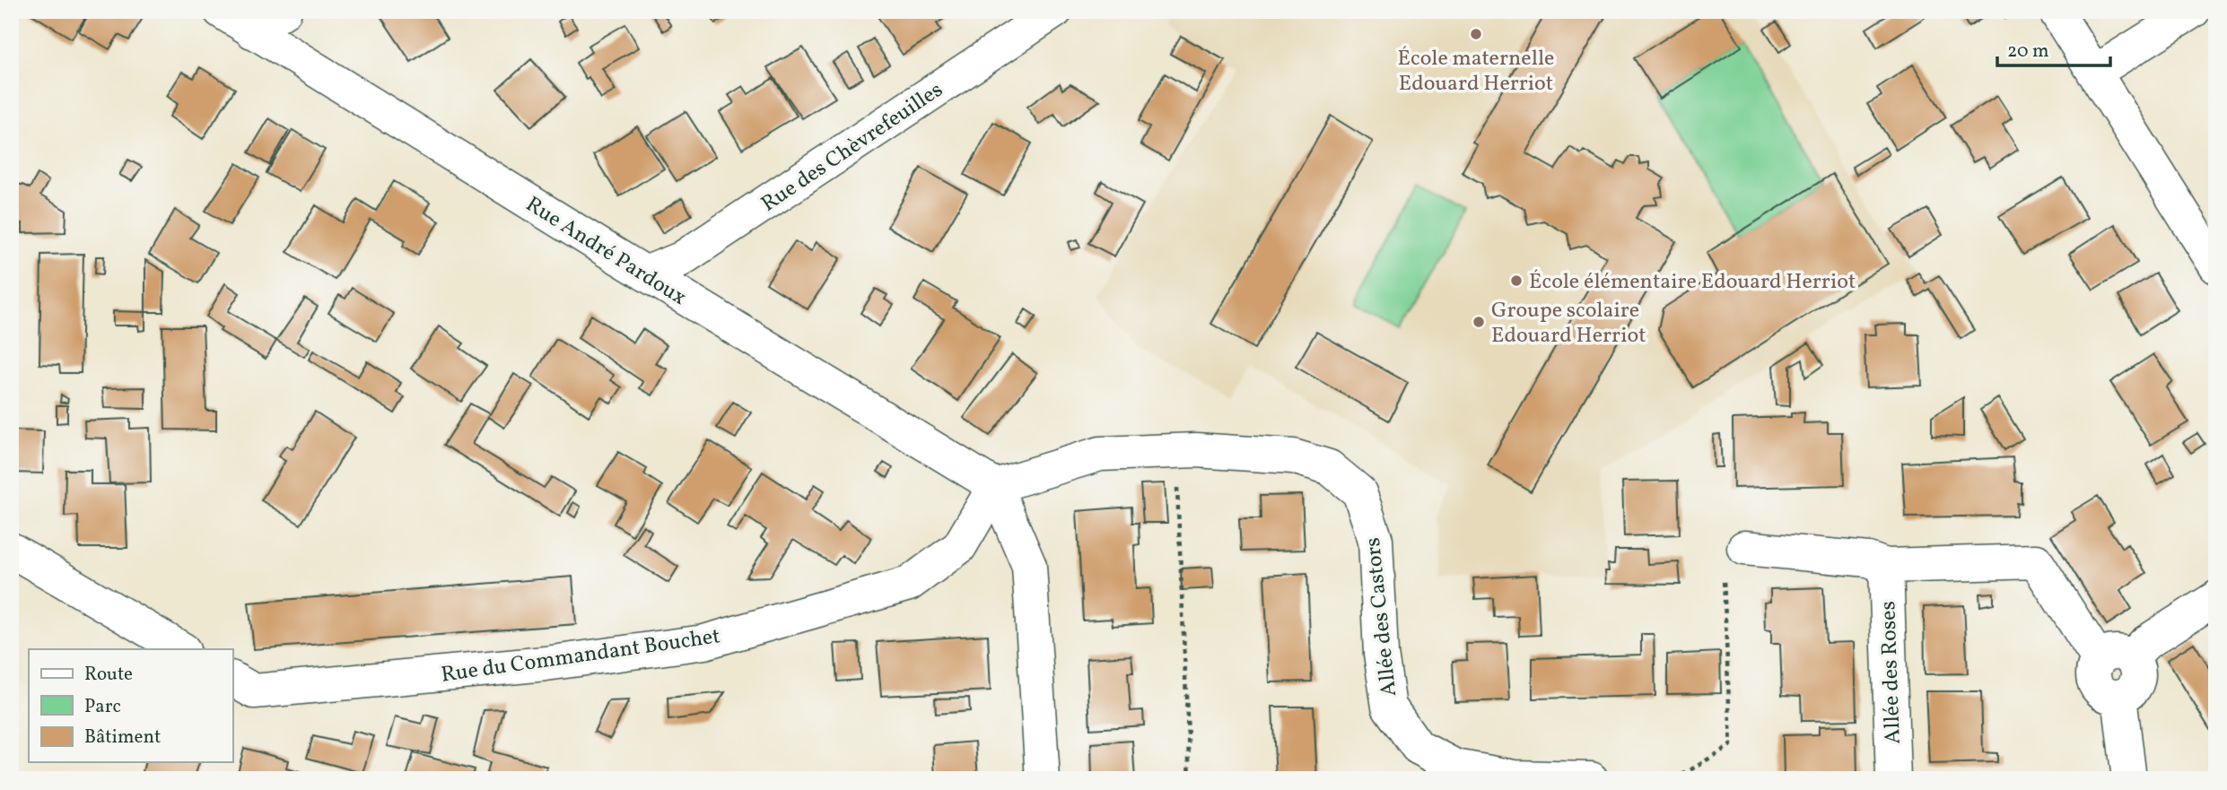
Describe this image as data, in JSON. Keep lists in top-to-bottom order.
{
  "streets": {
    "street": [
      "Rue des Chèvrefeuilles",
      "Rue André Pardoux",
      "Allée des Castors",
      "Rue du Commandant Bouchet",
      "Allée des Roses"
    ]
  },
  "crossings": [
    ["Rue des Chèvrefeuilles", "Rue André Pardoux"],
    ["Rue André Pardoux", "Allée des Castors"],
    ["Rue André Pardoux", "Rue du Commandant Bouchet"],
    ["Allée des Castors", "Rue du Commandant Bouchet"]
  ],
  "places": ["École maternelle Edouard Herriot", "École élémentaire Edouard Herriot", "Groupe scolaire Edouard Herriot"],
  "legend": ["Route", "Parc", "Bâtiment"],
  "scale_bar": "20 m"
}
